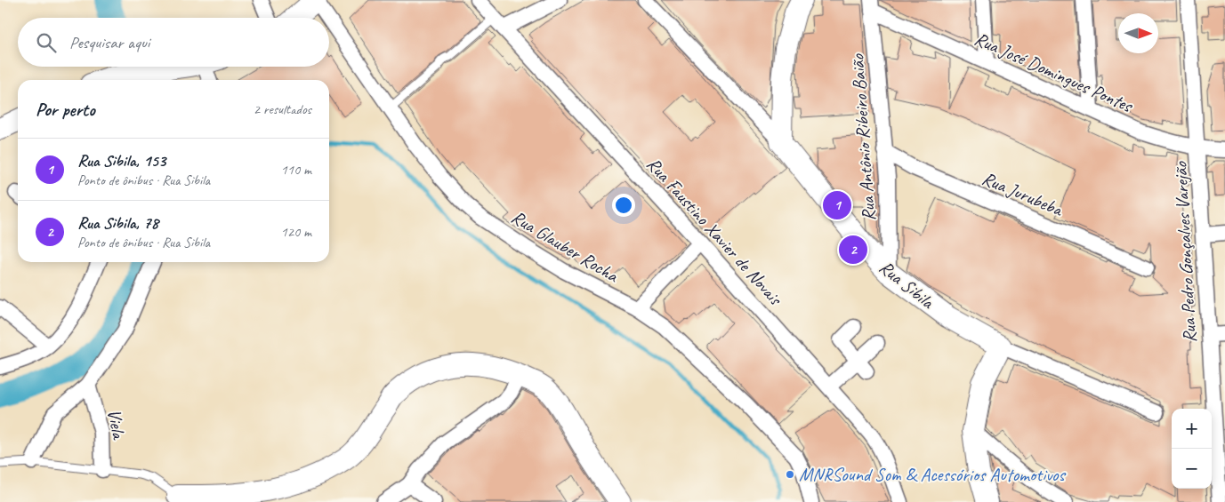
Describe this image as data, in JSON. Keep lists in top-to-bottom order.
{
  "streets": {
    "street": [
      "Rua José Domingues Pontes",
      "Rua Antônio Ribeiro Baião",
      "Rua Jurubeba",
      "Rua Faustino Xavier de Novais",
      "Rua Glauber Rocha",
      "Rua Pedro Gonçalves Varejão",
      "Rua Sibila",
      "Viela"
    ]
  },
  "crossings": [
    ["Rua José Domingues Pontes", "Rua Antônio Ribeiro Baião"],
    ["Rua José Domingues Pontes", "Rua Pedro Gonçalves Varejão"],
    ["Rua Antônio Ribeiro Baião", "Rua Jurubeba"],
    ["Rua Antônio Ribeiro Baião", "Rua Sibila"]
  ],
  "places": ["MNRSound Som & Acessórios Automotivos"],
  "north": "right",
  "page": {
    "search": "Pesquisar aqui",
    "heading": ["Por perto", "2 resultados"],
    "list": [
      {
        "mark": "1",
        "name": "Rua Sibila, 153",
        "note": "Ponto de ônibus · Rua Sibila",
        "value": "110 m"
      },
      {
        "mark": "2",
        "name": "Rua Sibila, 78",
        "note": "Ponto de ônibus · Rua Sibila",
        "value": "120 m"
      }
    ],
    "pins": ["1", "2"],
    "map_buttons": ["+", "−"]
  }
}
